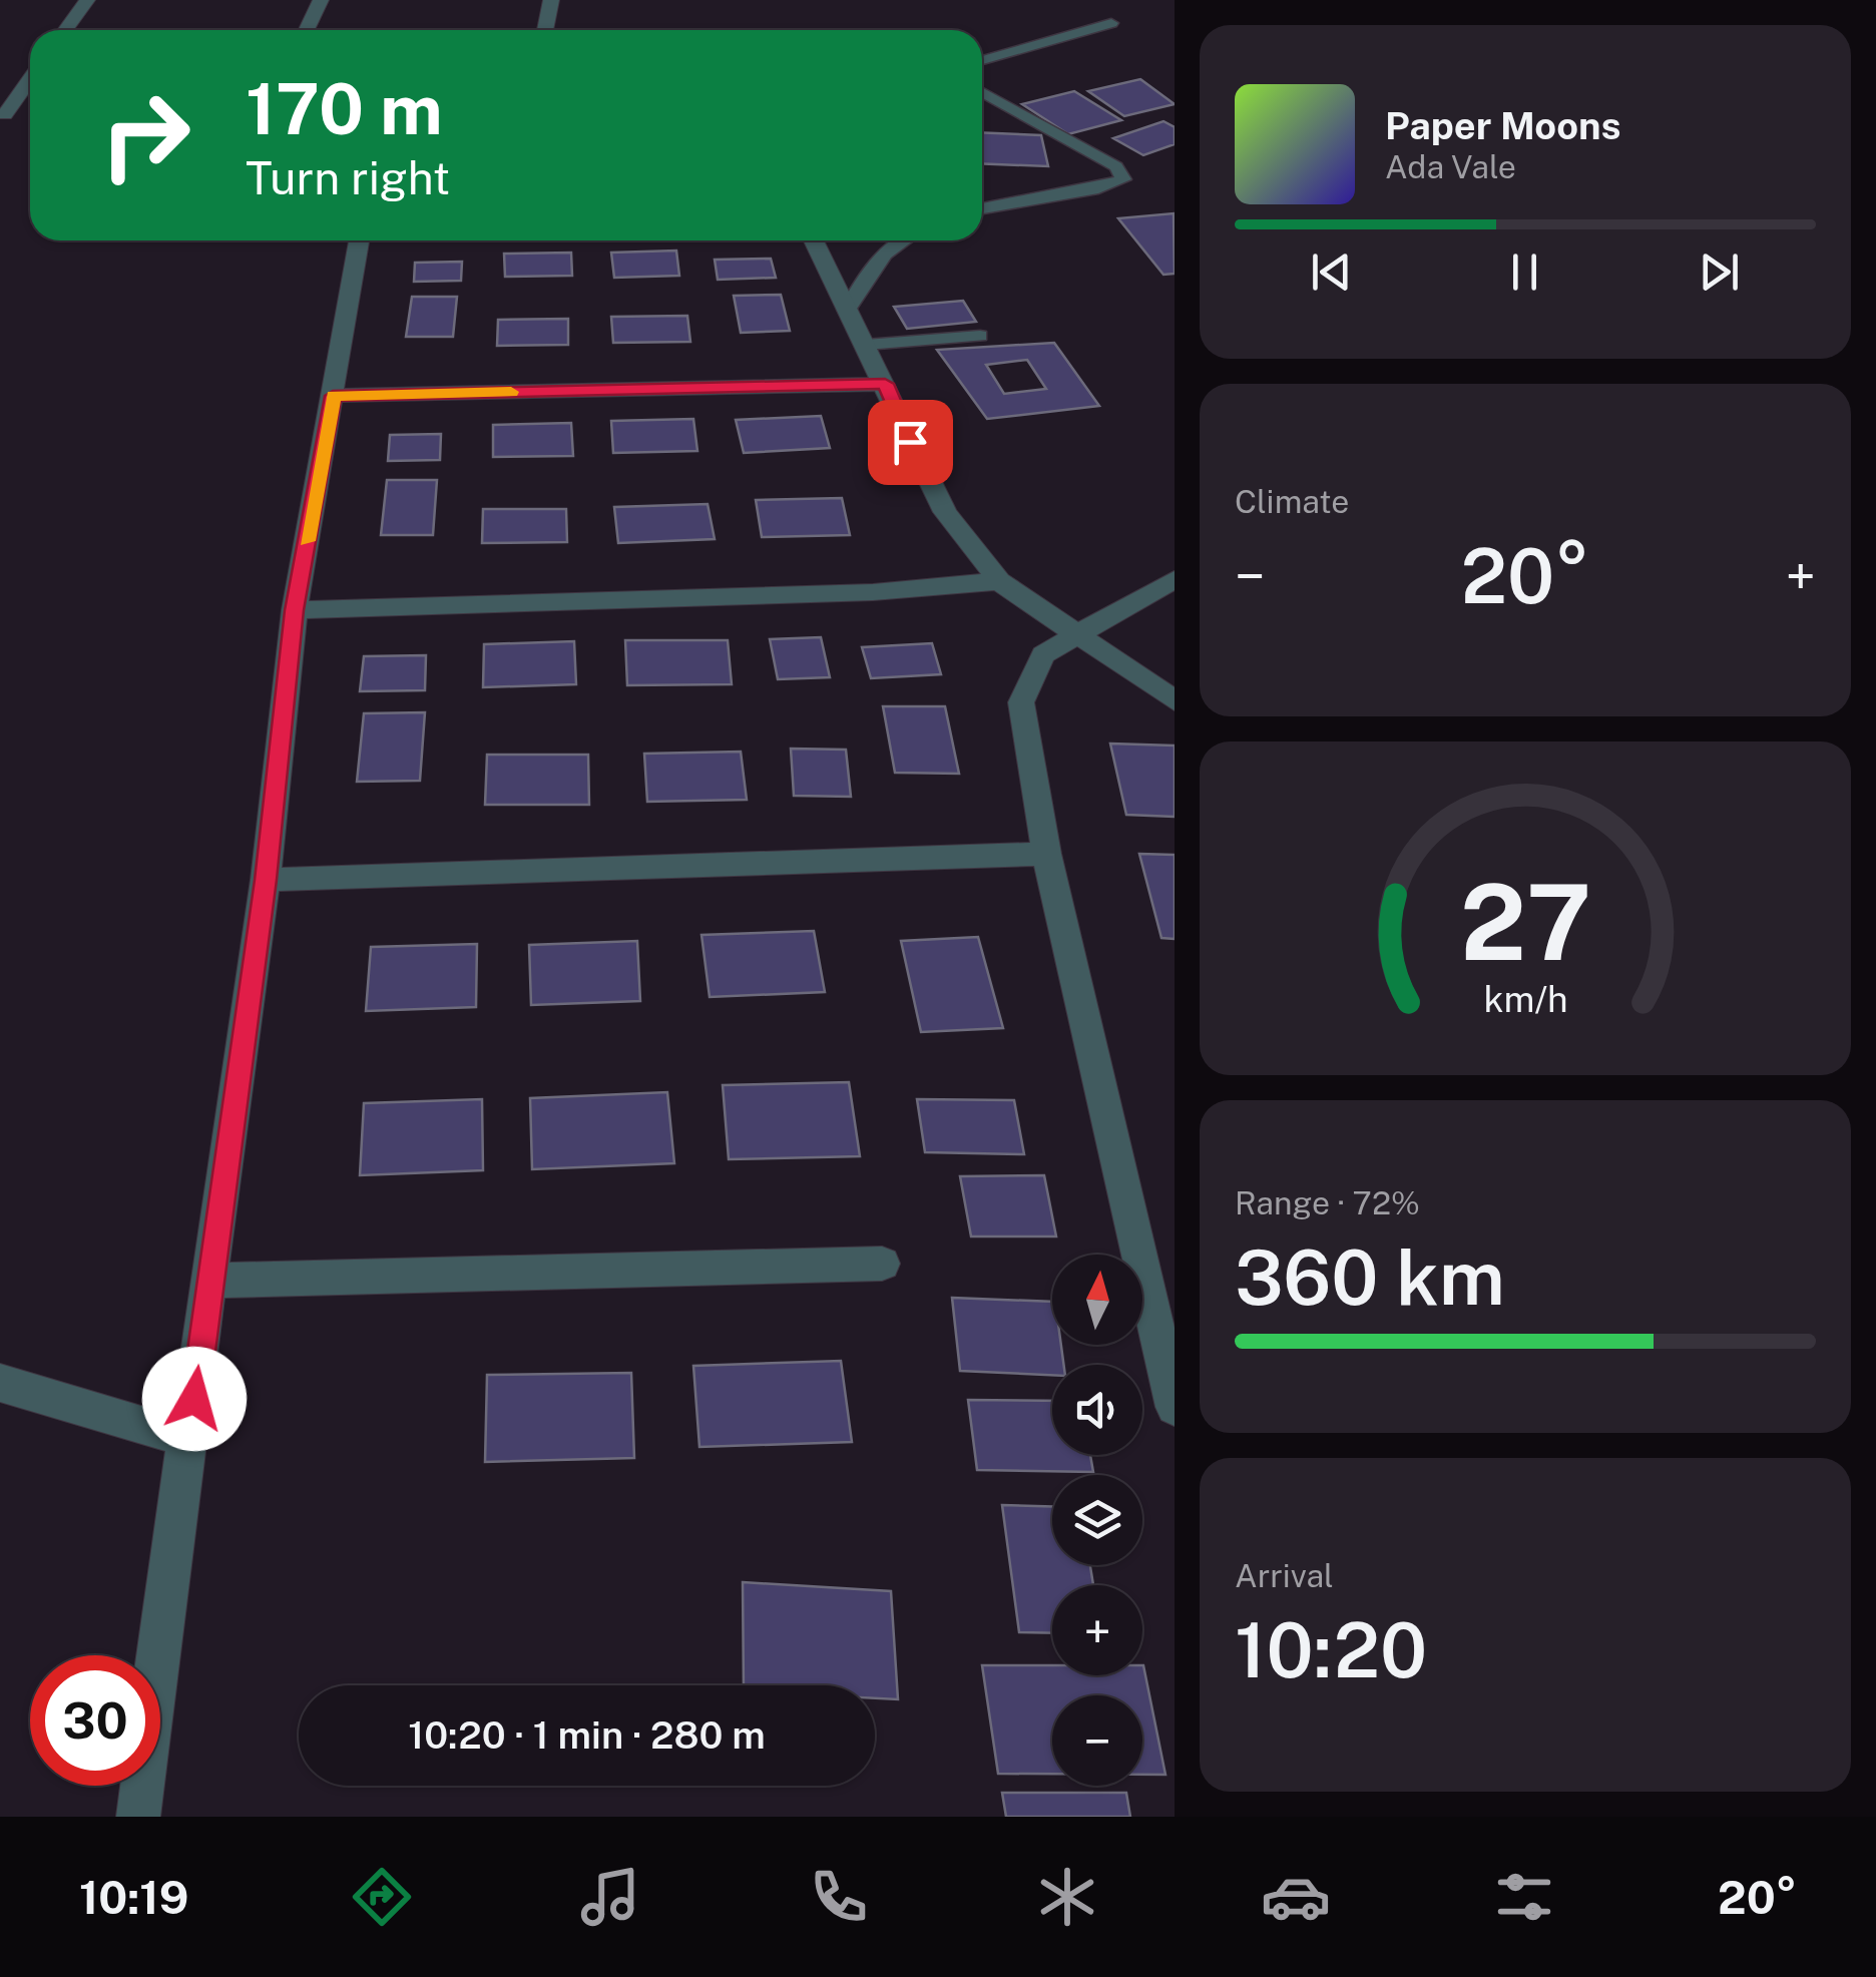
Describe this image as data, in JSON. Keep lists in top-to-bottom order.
{
  "north": "top",
  "page": {
    "turn": ["170 m", "Turn right"],
    "song": ["Paper Moons", "Ada Vale"],
    "tile": [
      "Climate",
      ["Range · 72%", "360 km"],
      ["Arrival", "10:20"]
    ],
    "heat": ["−", "20°", "+"],
    "map_buttons": ["+", "−"],
    "limit": "30",
    "trip": "10:20 · 1 min · 280 m",
    "tabs": ["10:19", "20°"],
    "gauge": ["27", "km/h"]
  }
}
